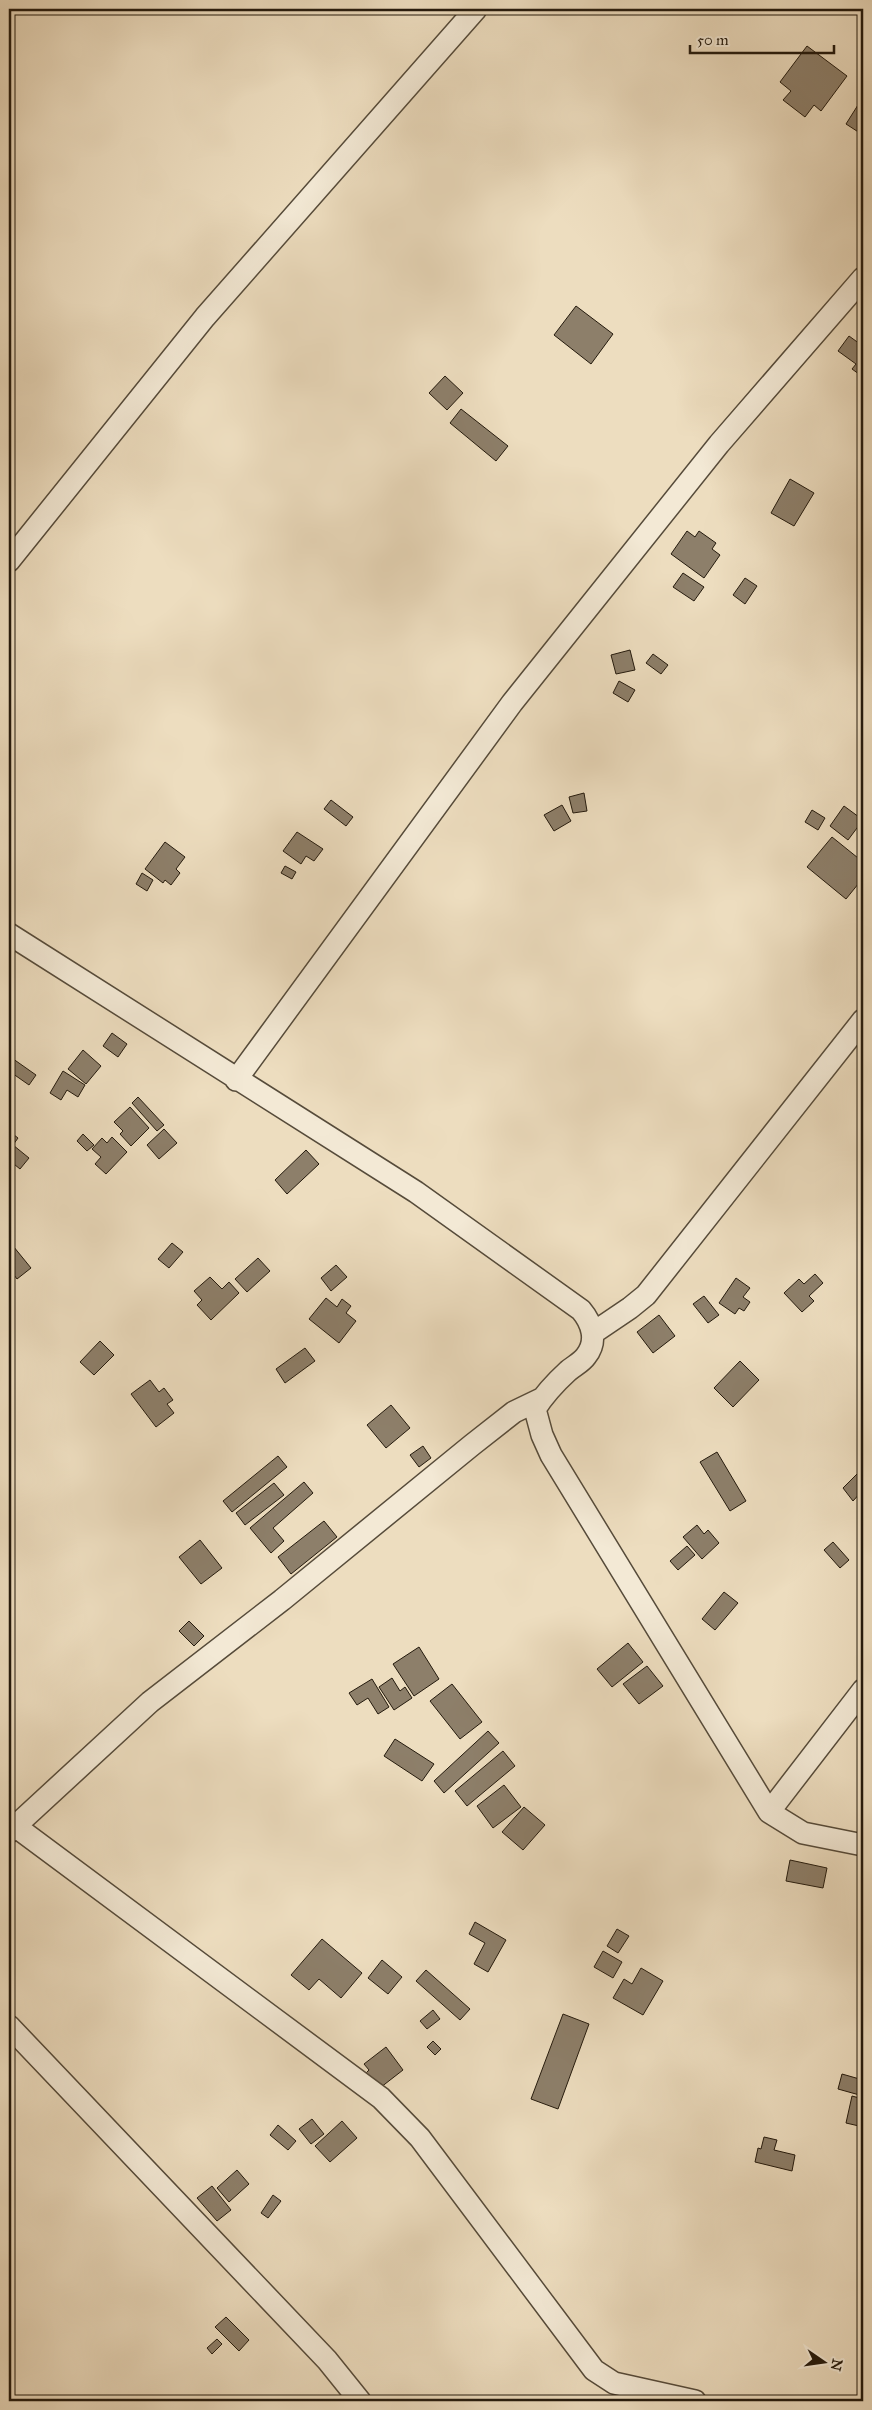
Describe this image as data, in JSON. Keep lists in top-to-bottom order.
{
  "scale_bar": "50 m",
  "north": "right"
}
